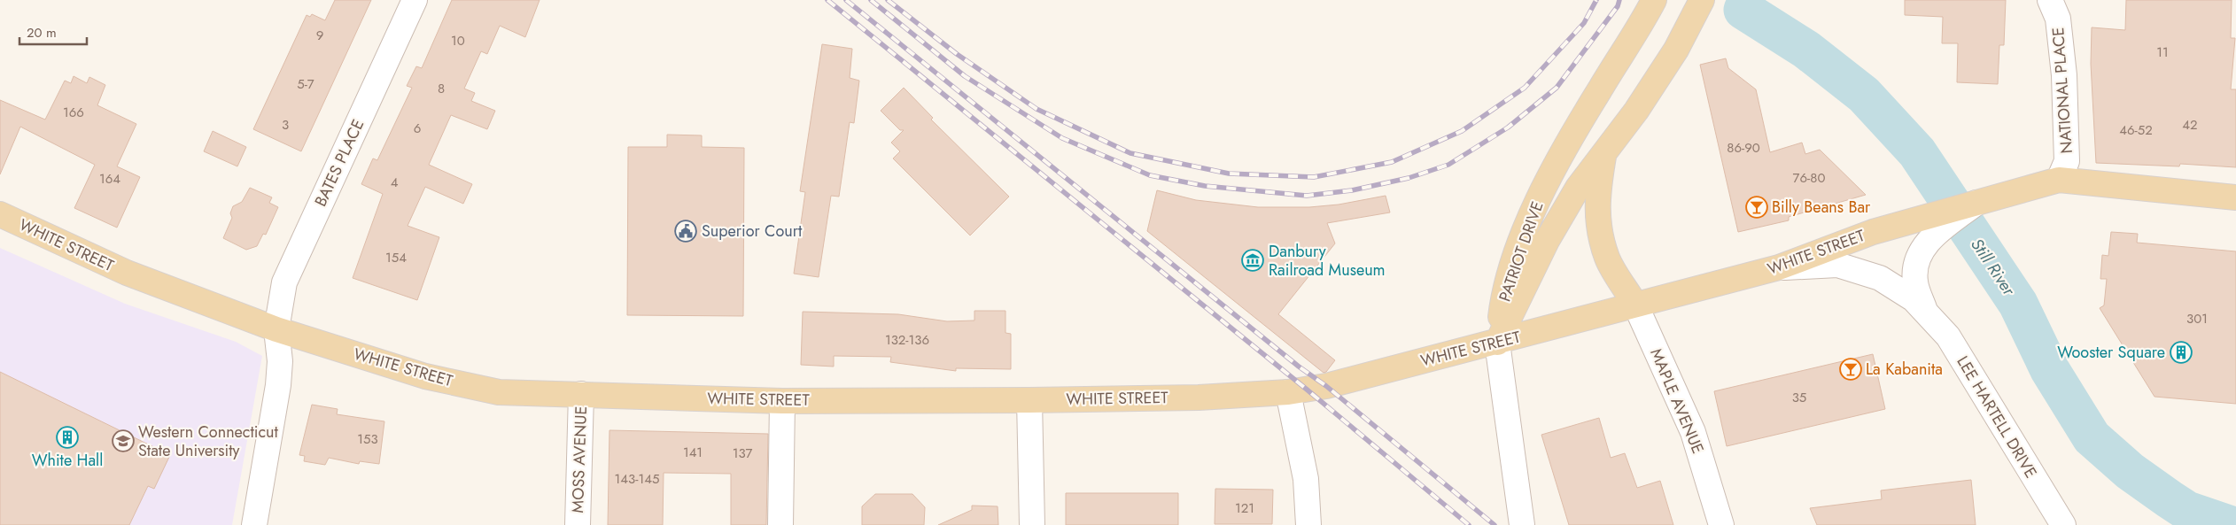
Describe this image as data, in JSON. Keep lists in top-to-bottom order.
{
  "streets": {
    "main road": ["WHITE STREET", "PATRIOT DRIVE"],
    "street": [
      "NATIONAL PLACE",
      "BATES PLACE",
      "MAPLE AVENUE",
      "LEE HARTELL DRIVE",
      "MOSS AVENUE"
    ]
  },
  "crossings": [
    ["NATIONAL PLACE", "WHITE STREET"],
    ["BATES PLACE", "WHITE STREET"],
    ["WHITE STREET", "PATRIOT DRIVE"],
    ["WHITE STREET", "MAPLE AVENUE"],
    ["WHITE STREET", "LEE HARTELL DRIVE"],
    ["WHITE STREET", "MOSS AVENUE"],
    ["PATRIOT DRIVE", "MAPLE AVENUE"]
  ],
  "water": ["Still River"],
  "places": {
    "bar": ["Billy Beans Bar", "La Kabanita"],
    "public building": ["Superior Court"],
    "museum": ["Danbury Railroad Museum"],
    "building": ["Wooster Square", "White Hall"],
    "school or university": ["Western Connecticut State University"]
  },
  "house_numbers": [
    "9",
    "10",
    "11",
    "5-7",
    "8",
    "166",
    "3",
    "42",
    "6",
    "46-52",
    "86-90",
    "76-80",
    "164",
    "4",
    "154",
    "301",
    "132-136",
    "35",
    "153",
    "141",
    "137",
    "143-145",
    "121"
  ],
  "scale_bar": "20 m"
}
